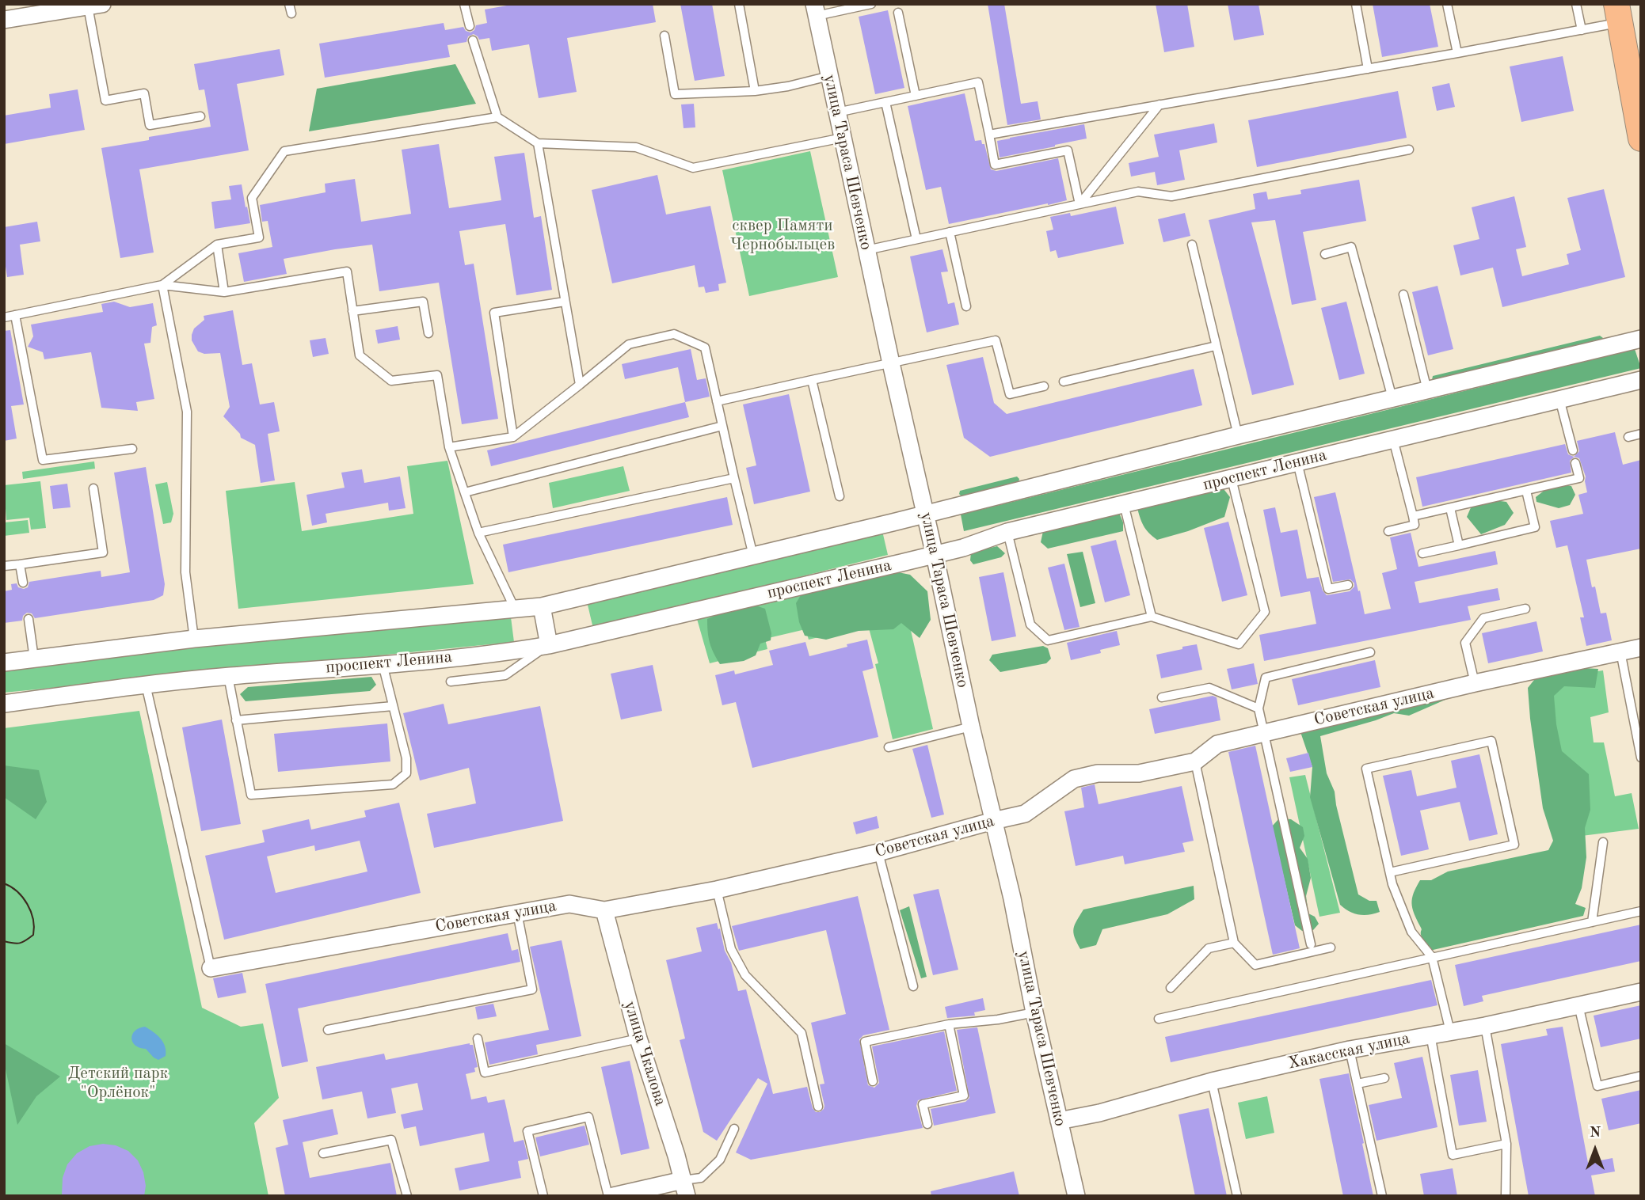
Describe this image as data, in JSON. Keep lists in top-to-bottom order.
{
  "streets": {
    "street": [
      "улица Тараса Шевченко",
      "проспект Ленина",
      "Советская улица",
      "Хакасская улица",
      "улица Чкалова"
    ]
  },
  "crossings": [
    ["улица Тараса Шевченко", "проспект Ленина"],
    ["улица Тараса Шевченко", "Советская улица"],
    ["улица Тараса Шевченко", "Хакасская улица"],
    ["Советская улица", "улица Чкалова"]
  ],
  "parks": ["сквер Памяти Чернобыльцев", "Детский парк \"Орлёнок\""],
  "north": "top"
}
